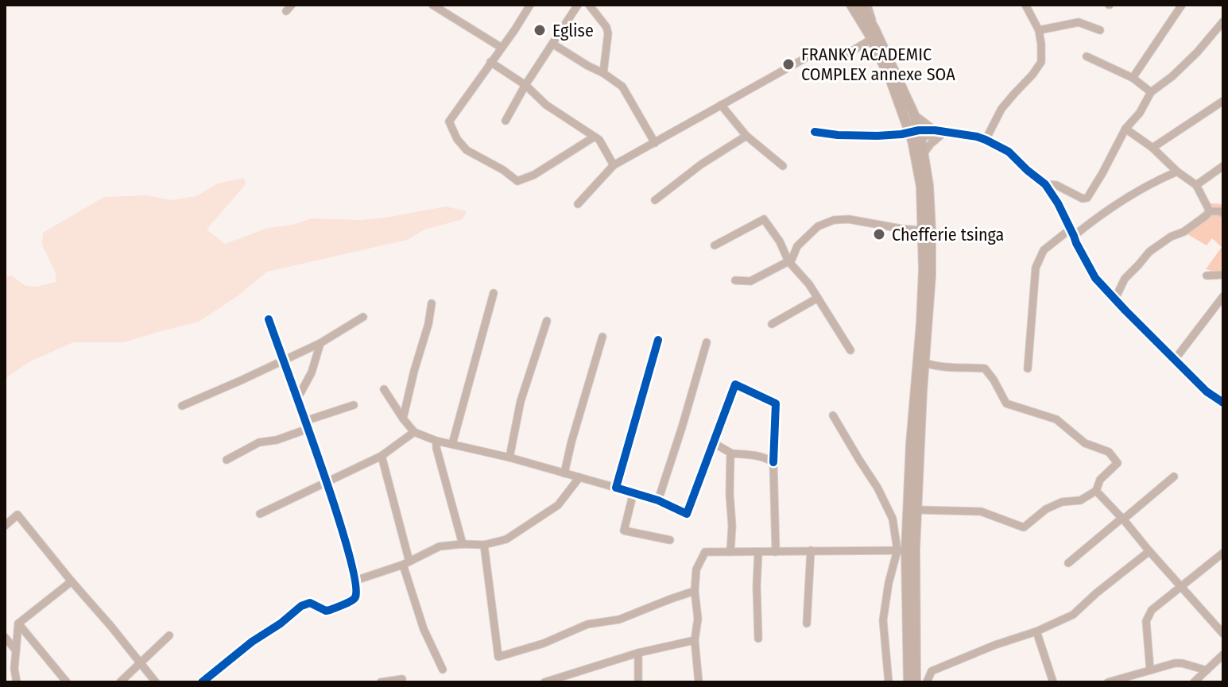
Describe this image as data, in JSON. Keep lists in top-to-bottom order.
{
  "places": ["Eglise", "FRANKY ACADEMIC COMPLEX annexe SOA", "Chefferie tsinga"]
}
